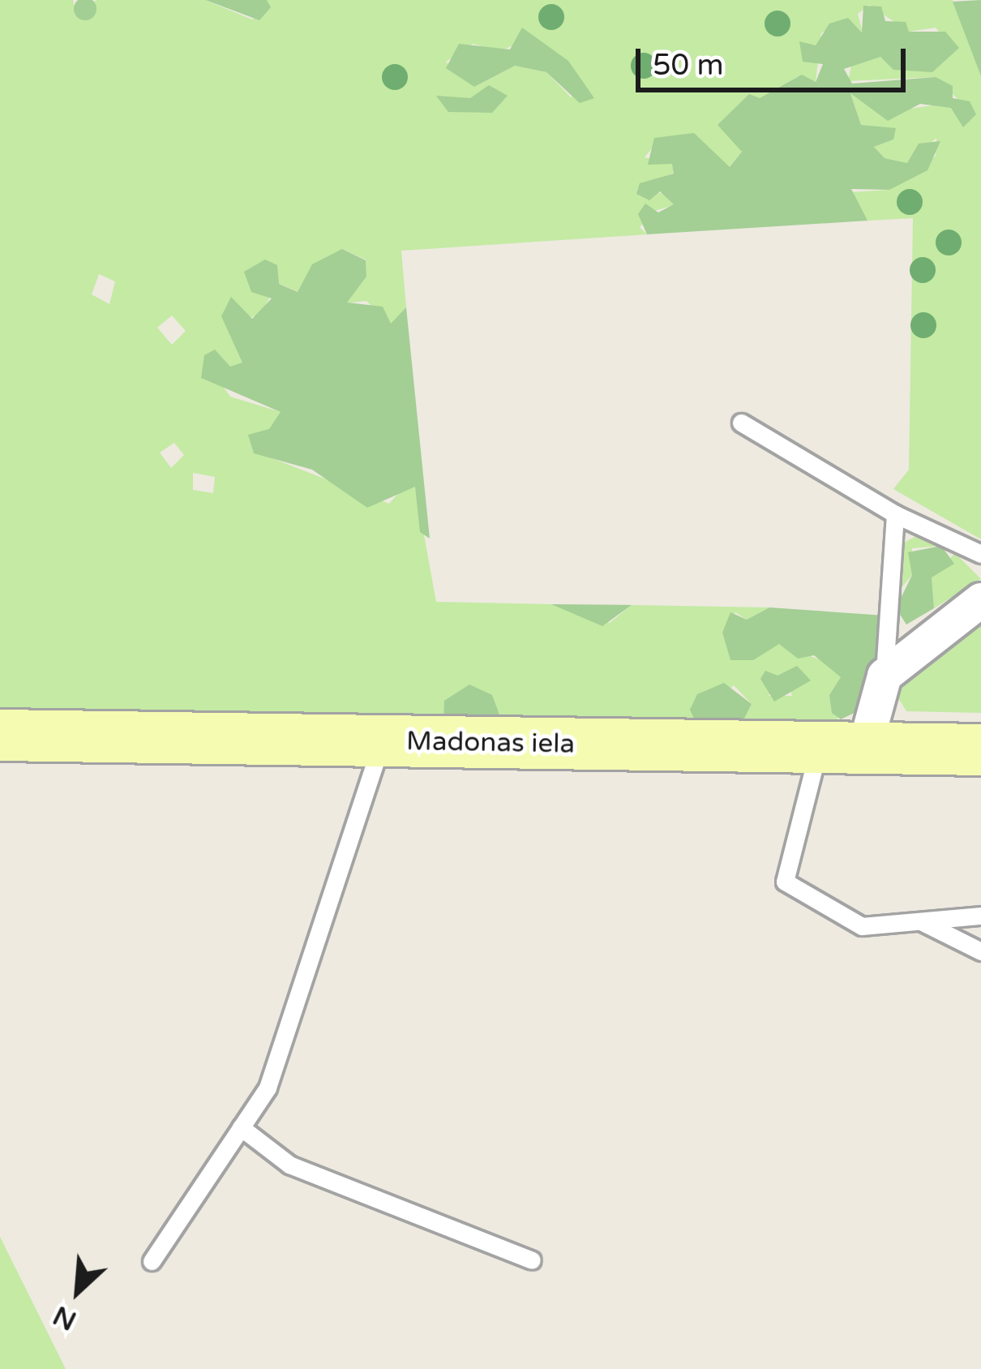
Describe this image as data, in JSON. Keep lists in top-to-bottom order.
{
  "streets": {
    "main road": ["Madonas iela"]
  },
  "scale_bar": "50 m",
  "north": "bottom left"
}
